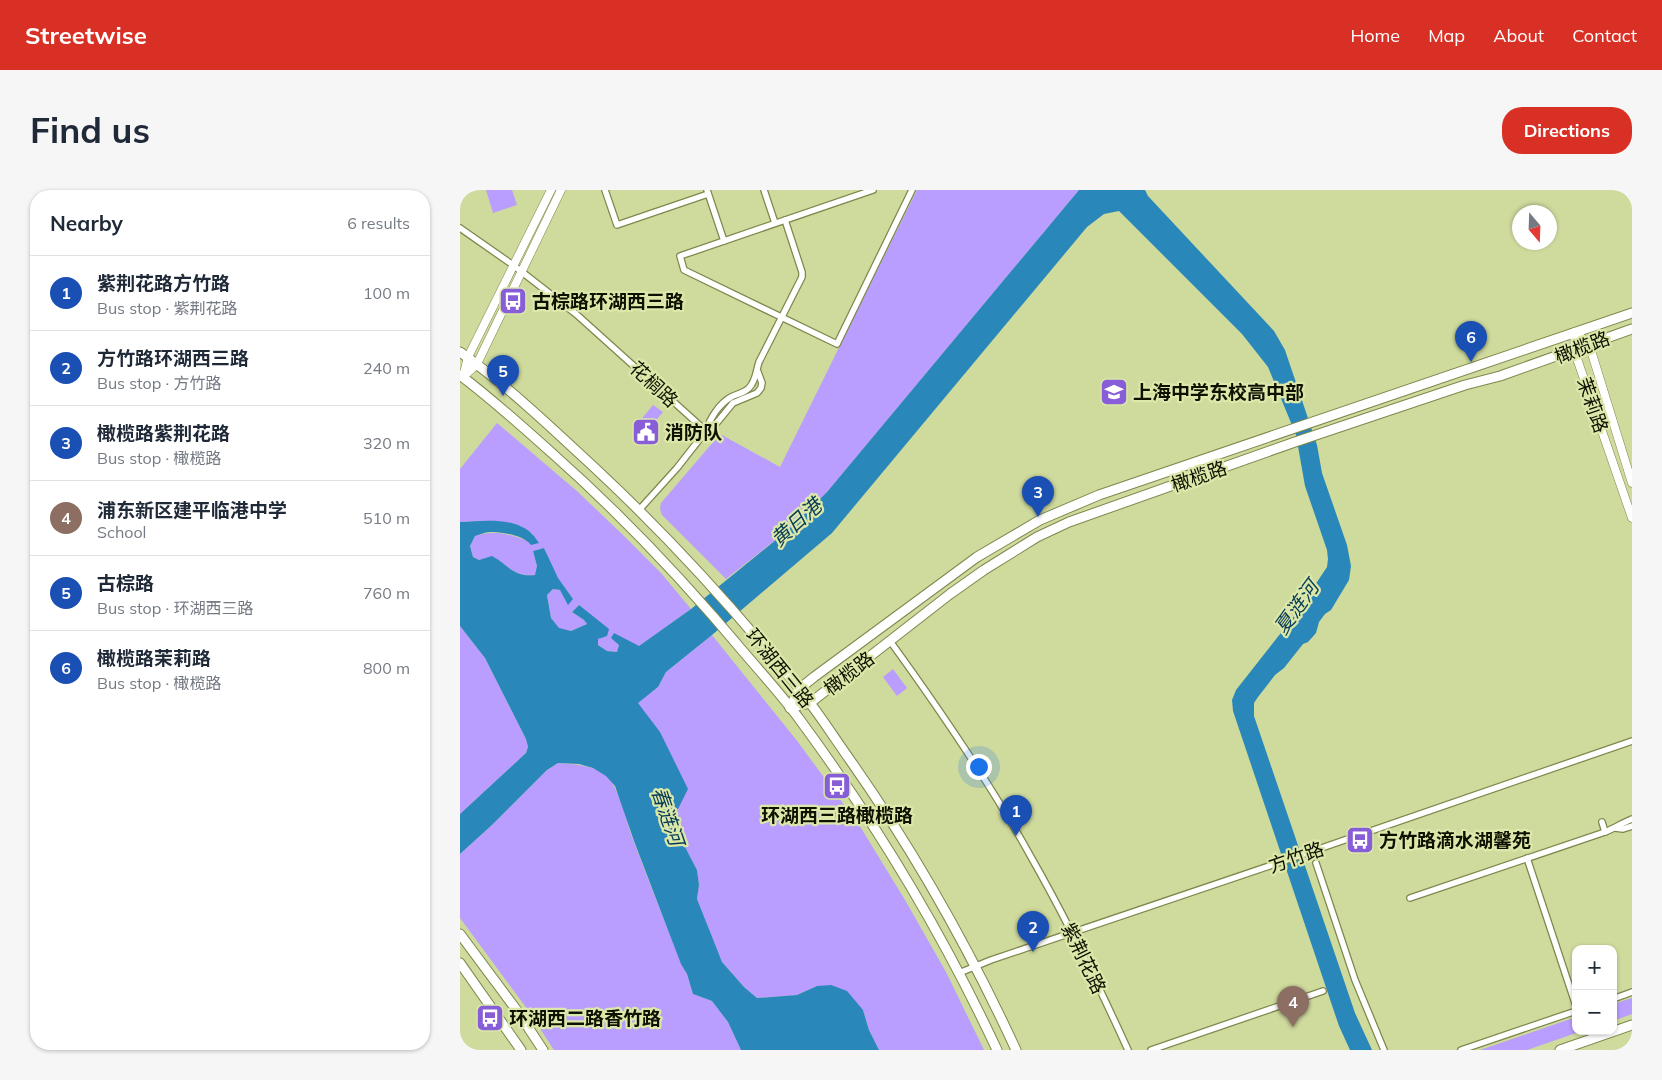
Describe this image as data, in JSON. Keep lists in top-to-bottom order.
{
  "streets": {
    "main road": ["橄榄路", "环湖西三路"],
    "street": [
      "花榈路",
      "茉莉路",
      "方竹路",
      "紫荆花路"
    ]
  },
  "crossings": [
    ["橄榄路", "茉莉路"],
    ["橄榄路", "环湖西三路"],
    ["橄榄路", "紫荆花路"],
    ["环湖西三路", "方竹路"],
    ["方竹路", "紫荆花路"]
  ],
  "water": ["黄日港", "夏涟河", "春涟河"],
  "places": {
    "bus stop": [
      "古棕路环湖西三路",
      "环湖西三路橄榄路",
      "方竹路滴水湖馨苑",
      "环湖西二路香竹路"
    ],
    "school or university": ["上海中学东校高中部"],
    "public building": ["消防队"]
  },
  "north": "bottom",
  "page": {
    "header": "Streetwise",
    "nav": [
      "Home",
      "Map",
      "About",
      "Contact"
    ],
    "buttons": "Directions",
    "title": "Find us",
    "heading": ["Nearby", "6 results"],
    "list": [
      {
        "mark": "1",
        "name": "紫荆花路方竹路",
        "note": "Bus stop · 紫荆花路",
        "value": "100 m"
      },
      {
        "mark": "2",
        "name": "方竹路环湖西三路",
        "note": "Bus stop · 方竹路",
        "value": "240 m"
      },
      {
        "mark": "3",
        "name": "橄榄路紫荆花路",
        "note": "Bus stop · 橄榄路",
        "value": "320 m"
      },
      {
        "mark": "4",
        "name": "浦东新区建平临港中学",
        "note": "School",
        "value": "510 m"
      },
      {
        "mark": "5",
        "name": "古棕路",
        "note": "Bus stop · 环湖西三路",
        "value": "760 m"
      },
      {
        "mark": "6",
        "name": "橄榄路茉莉路",
        "note": "Bus stop · 橄榄路",
        "value": "800 m"
      }
    ],
    "pins": [
      "6",
      "5",
      "3",
      "1",
      "2",
      "4"
    ],
    "map_buttons": ["+", "−"]
  }
}
